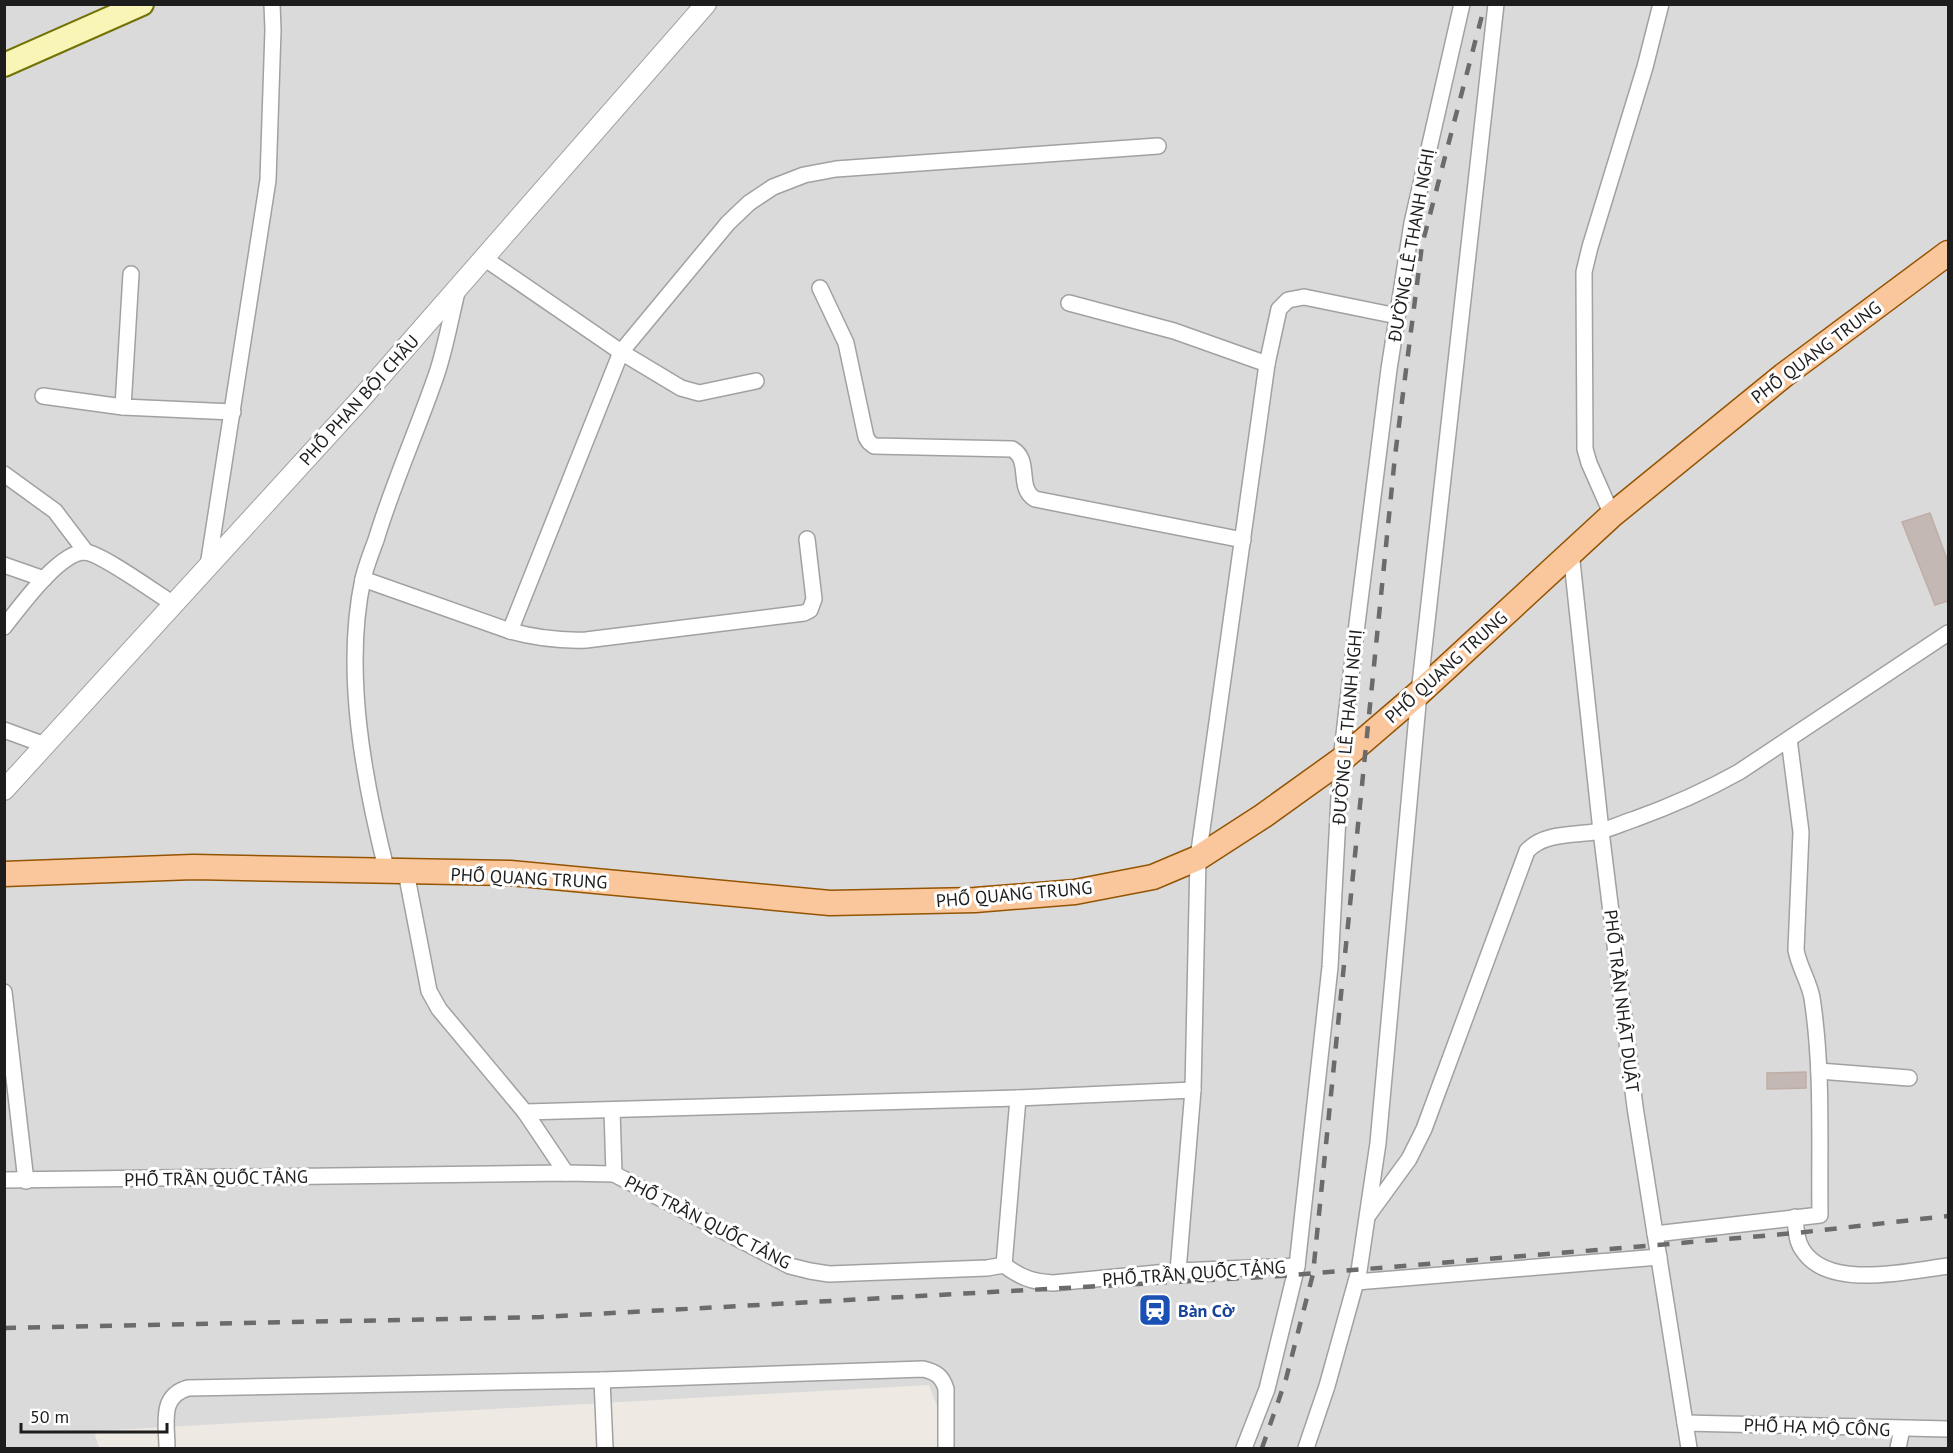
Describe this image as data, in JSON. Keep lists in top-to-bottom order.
{
  "streets": {
    "main road": ["PHỐ QUANG TRUNG"],
    "street": [
      "ĐƯỜNG LÊ THANH NGHỊ",
      "PHỐ PHAN BỘI CHÂU",
      "PHỐ TRẦN NHẬT DUẬT",
      "PHỐ TRẦN QUỐC TẢNG",
      "PHỐ HẠ MỘ CÔNG"
    ]
  },
  "crossings": [
    ["ĐƯỜNG LÊ THANH NGHỊ", "PHỐ QUANG TRUNG"],
    ["ĐƯỜNG LÊ THANH NGHỊ", "PHỐ TRẦN QUỐC TẢNG"],
    ["PHỐ QUANG TRUNG", "PHỐ TRẦN NHẬT DUẬT"],
    ["PHỐ TRẦN NHẬT DUẬT", "PHỐ HẠ MỘ CÔNG"]
  ],
  "places": {
    "station": ["Bàn Cờ"]
  },
  "scale_bar": "50 m"
}
